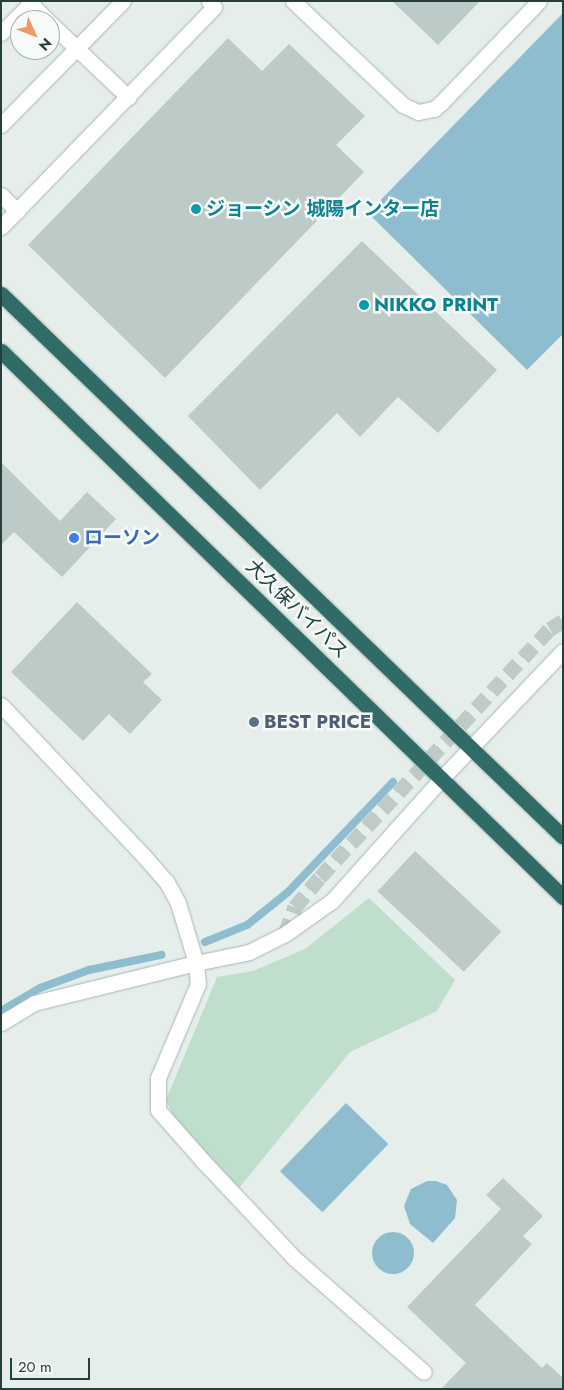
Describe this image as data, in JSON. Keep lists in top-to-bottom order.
{
  "streets": {
    "highway": ["大久保バイパス"]
  },
  "places": [
    "ジョーシン 城陽インター店",
    "NIKKO PRINT",
    "ローソン",
    "BEST PRICE"
  ],
  "scale_bar": "20 m",
  "north": "bottom right"
}
